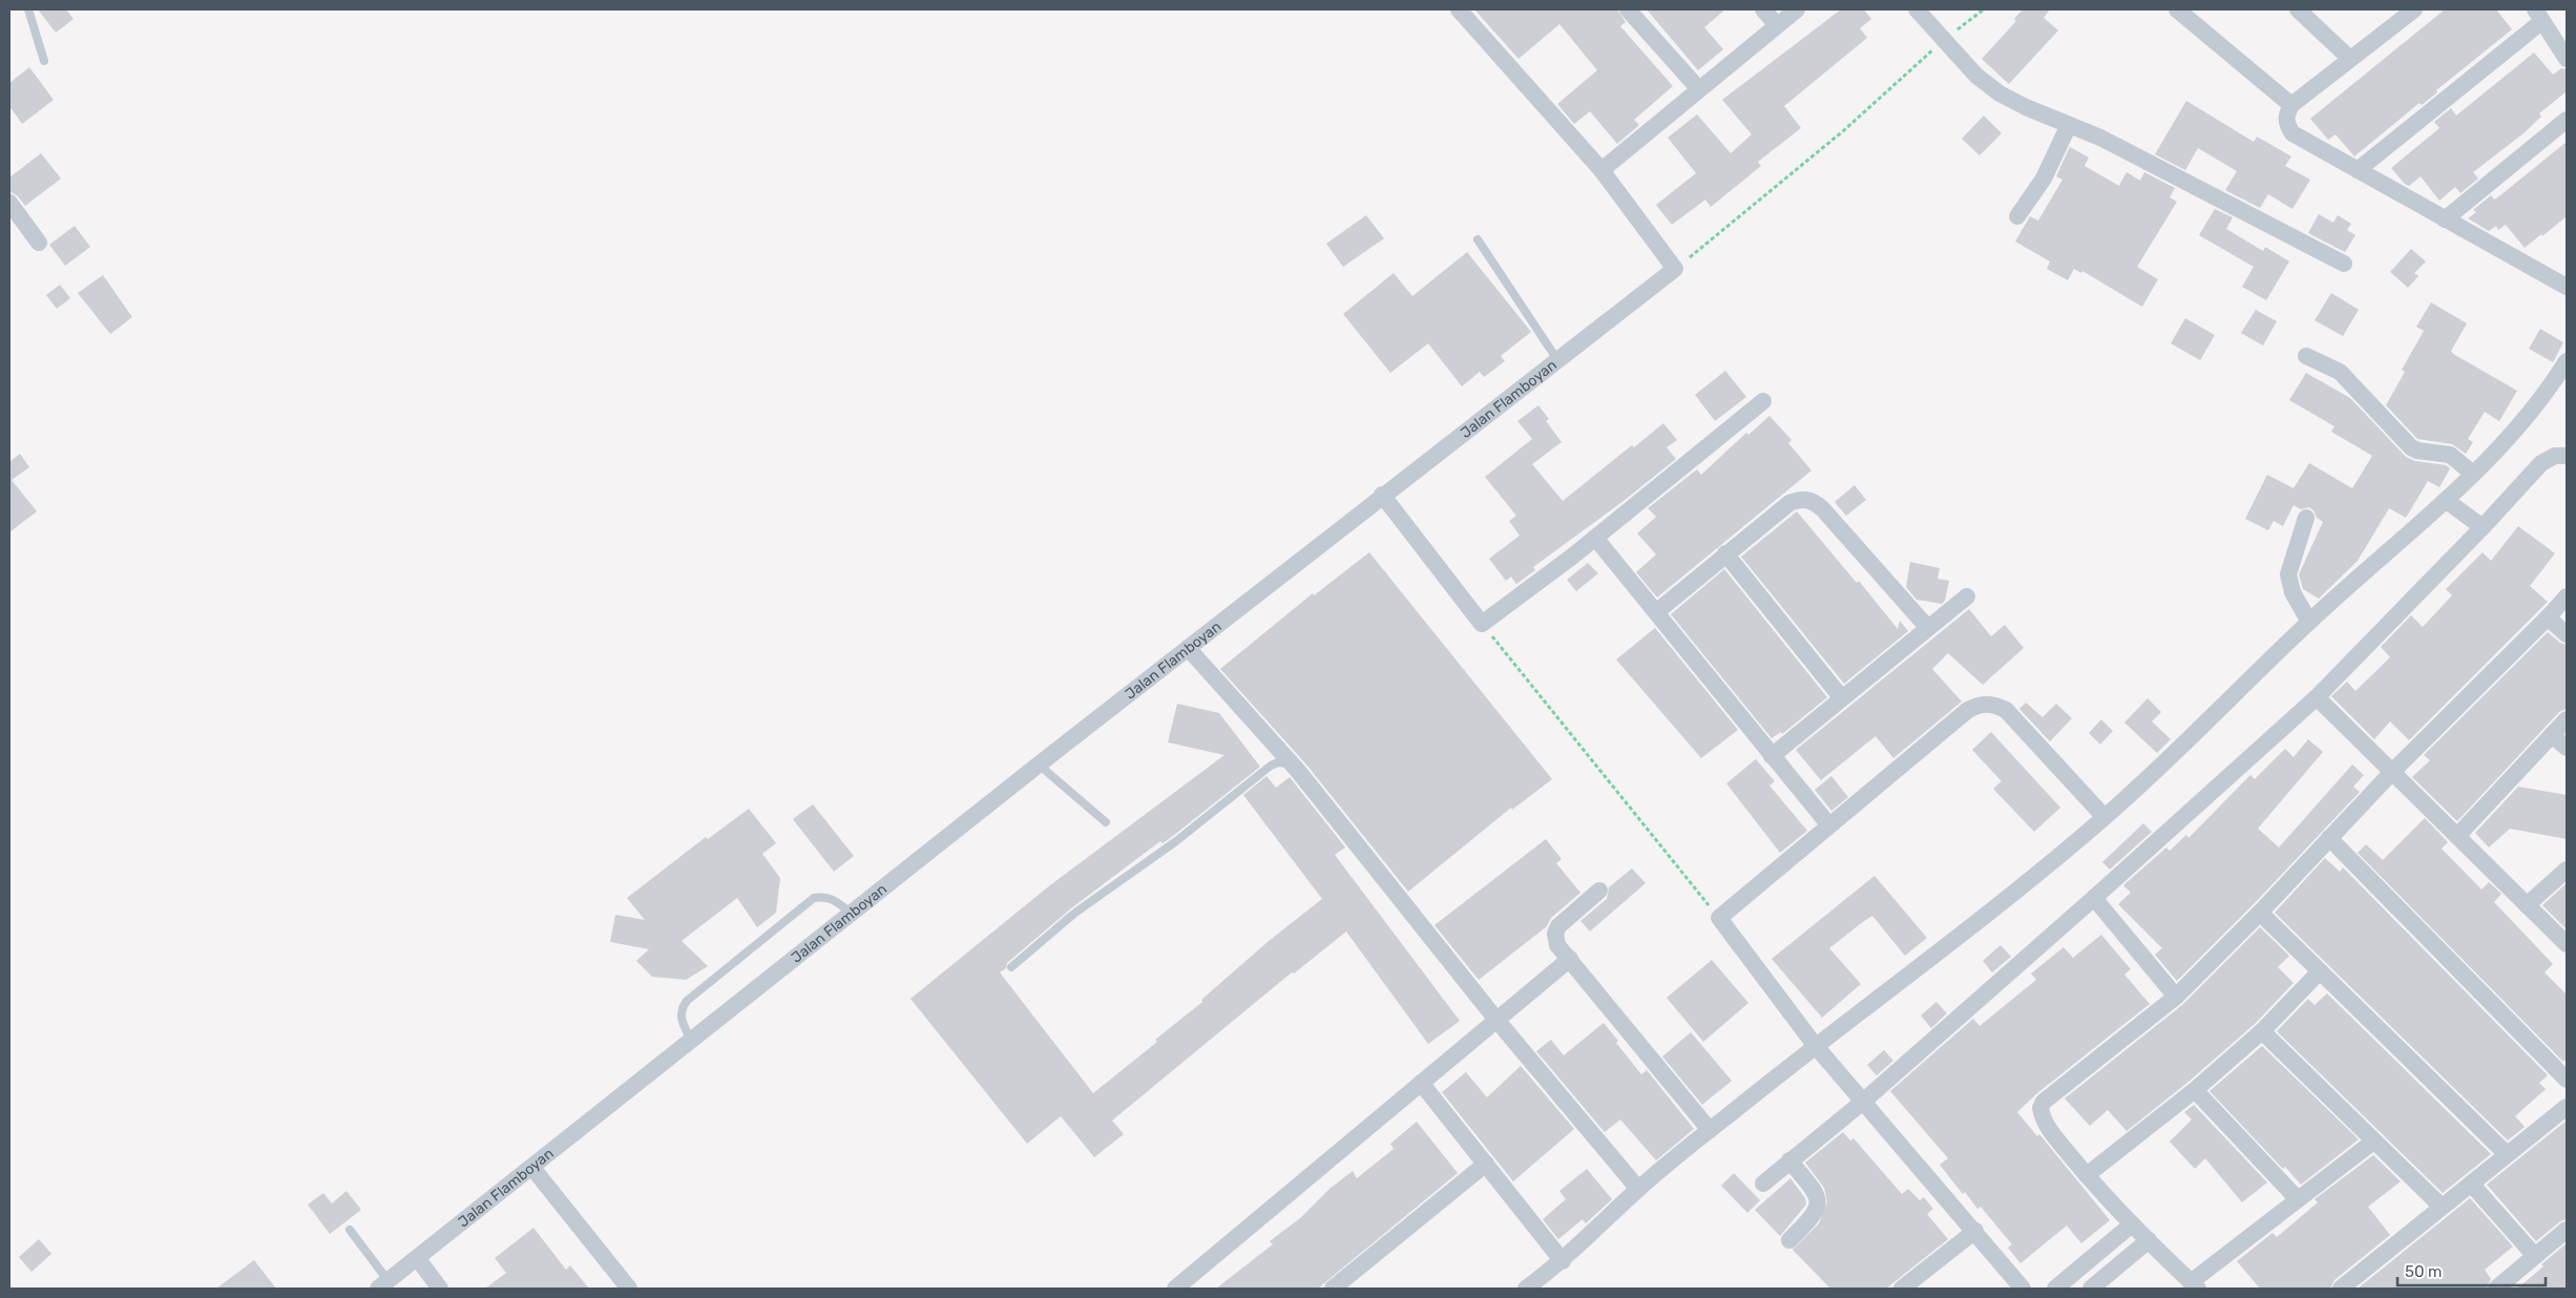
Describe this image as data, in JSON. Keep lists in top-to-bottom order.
{
  "streets": {
    "street": ["Jalan Flamboyan"]
  },
  "scale_bar": "50 m"
}
